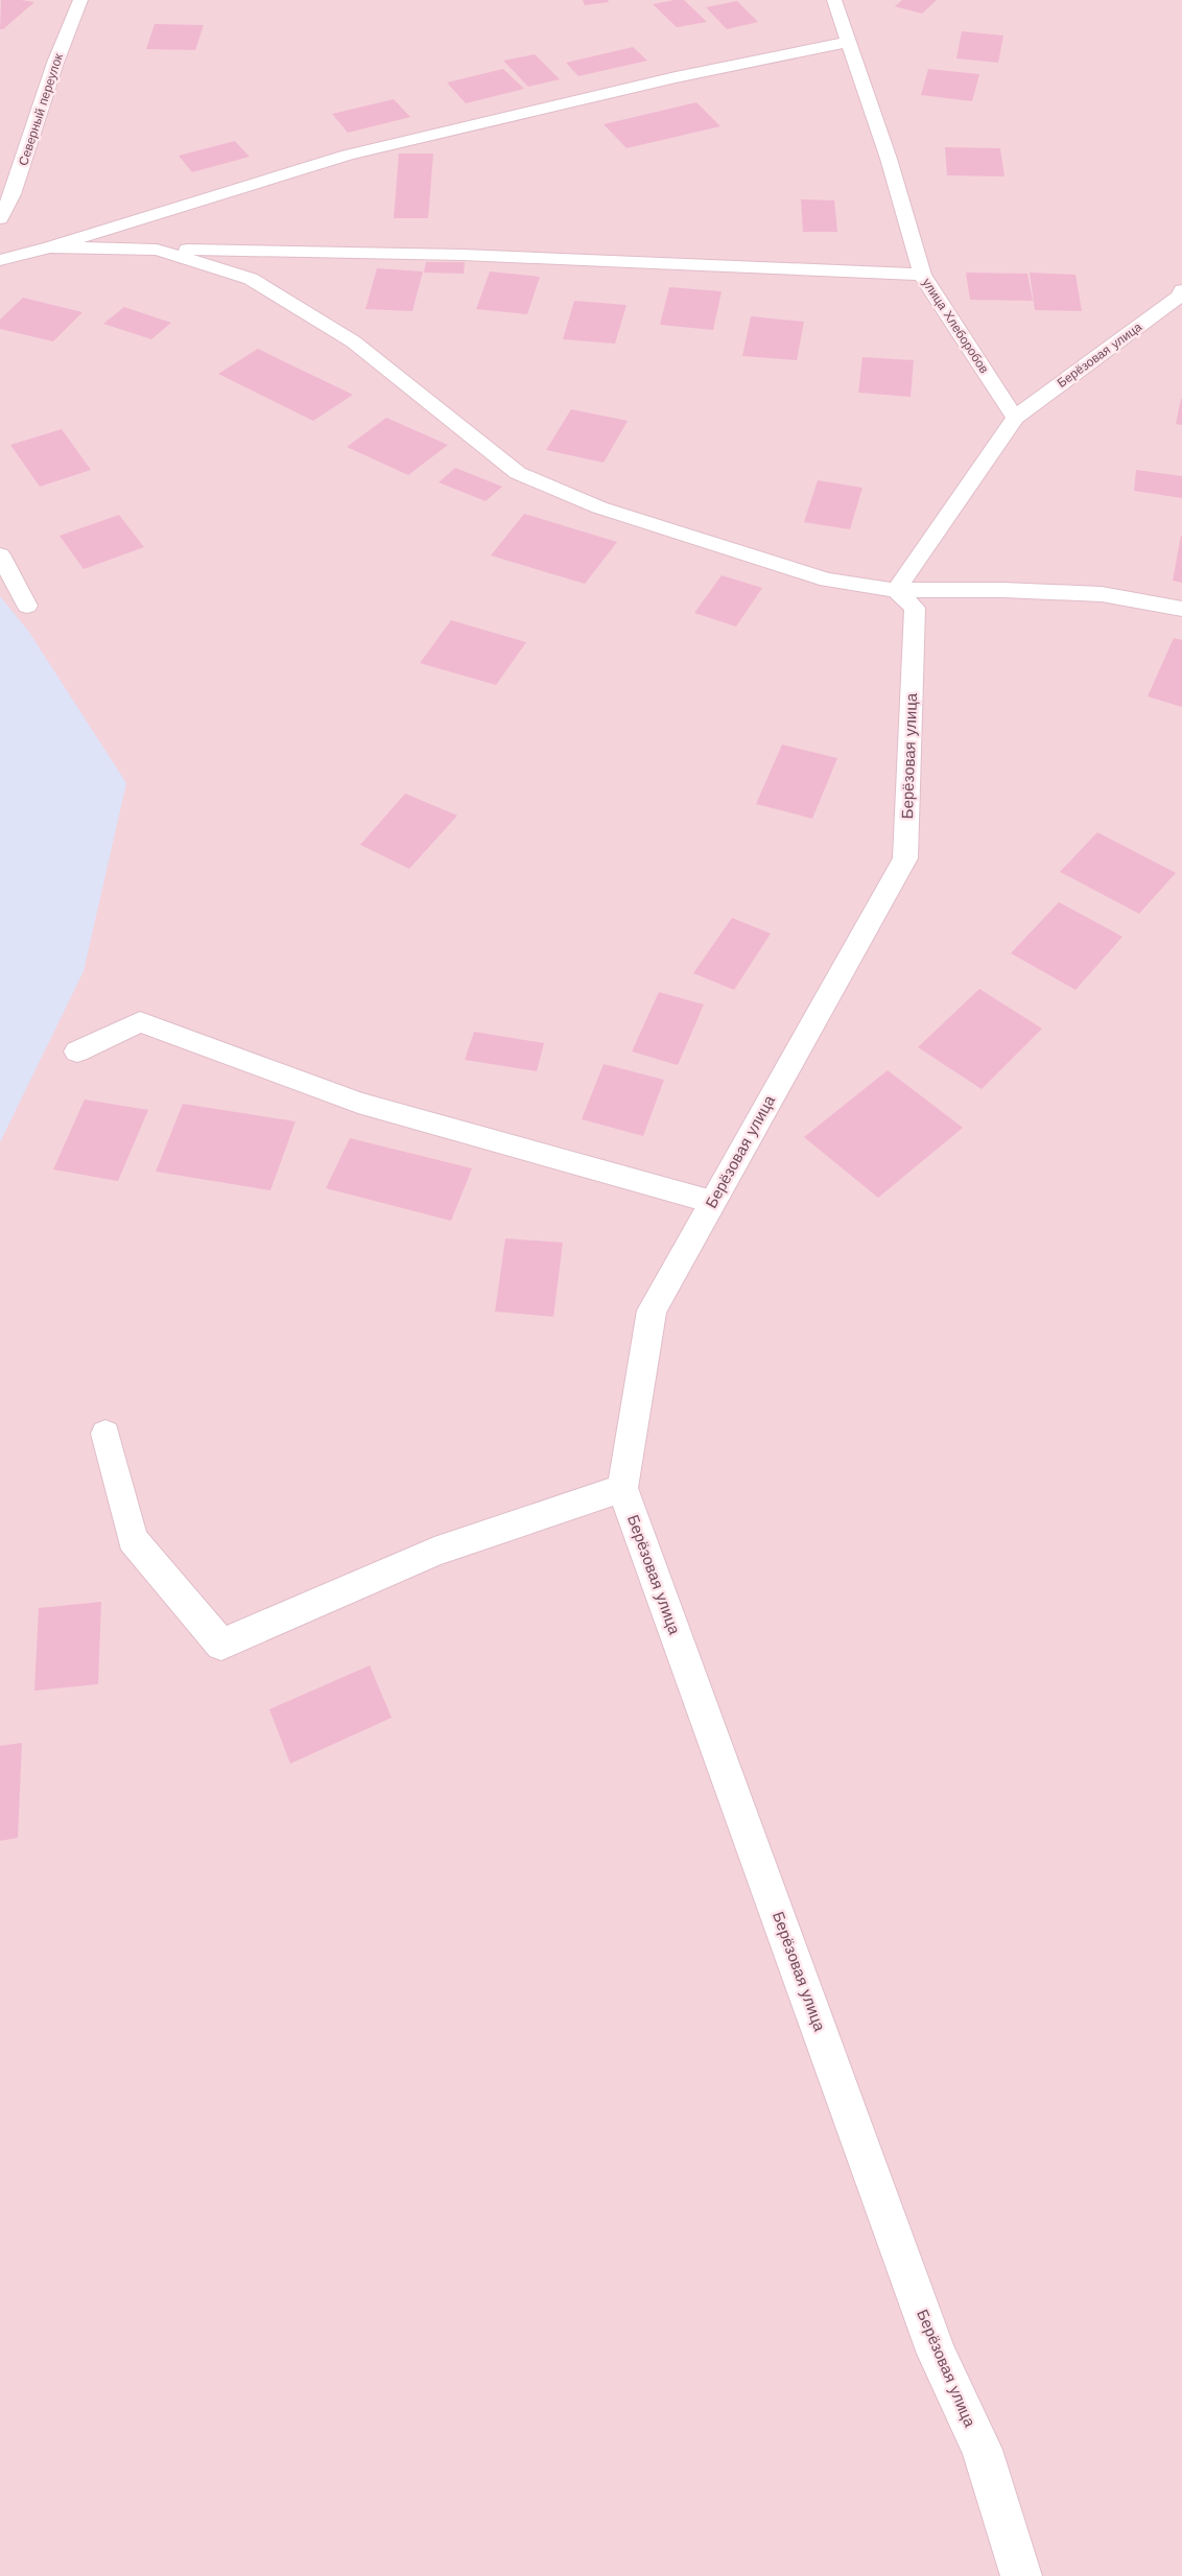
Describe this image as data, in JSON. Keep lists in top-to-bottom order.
{
  "streets": {
    "street": ["Северный переулок", "улица Хлеборобов", "Берёзовая улица"]
  },
  "crossings": [
    ["улица Хлеборобов", "Берёзовая улица"]
  ]
}
